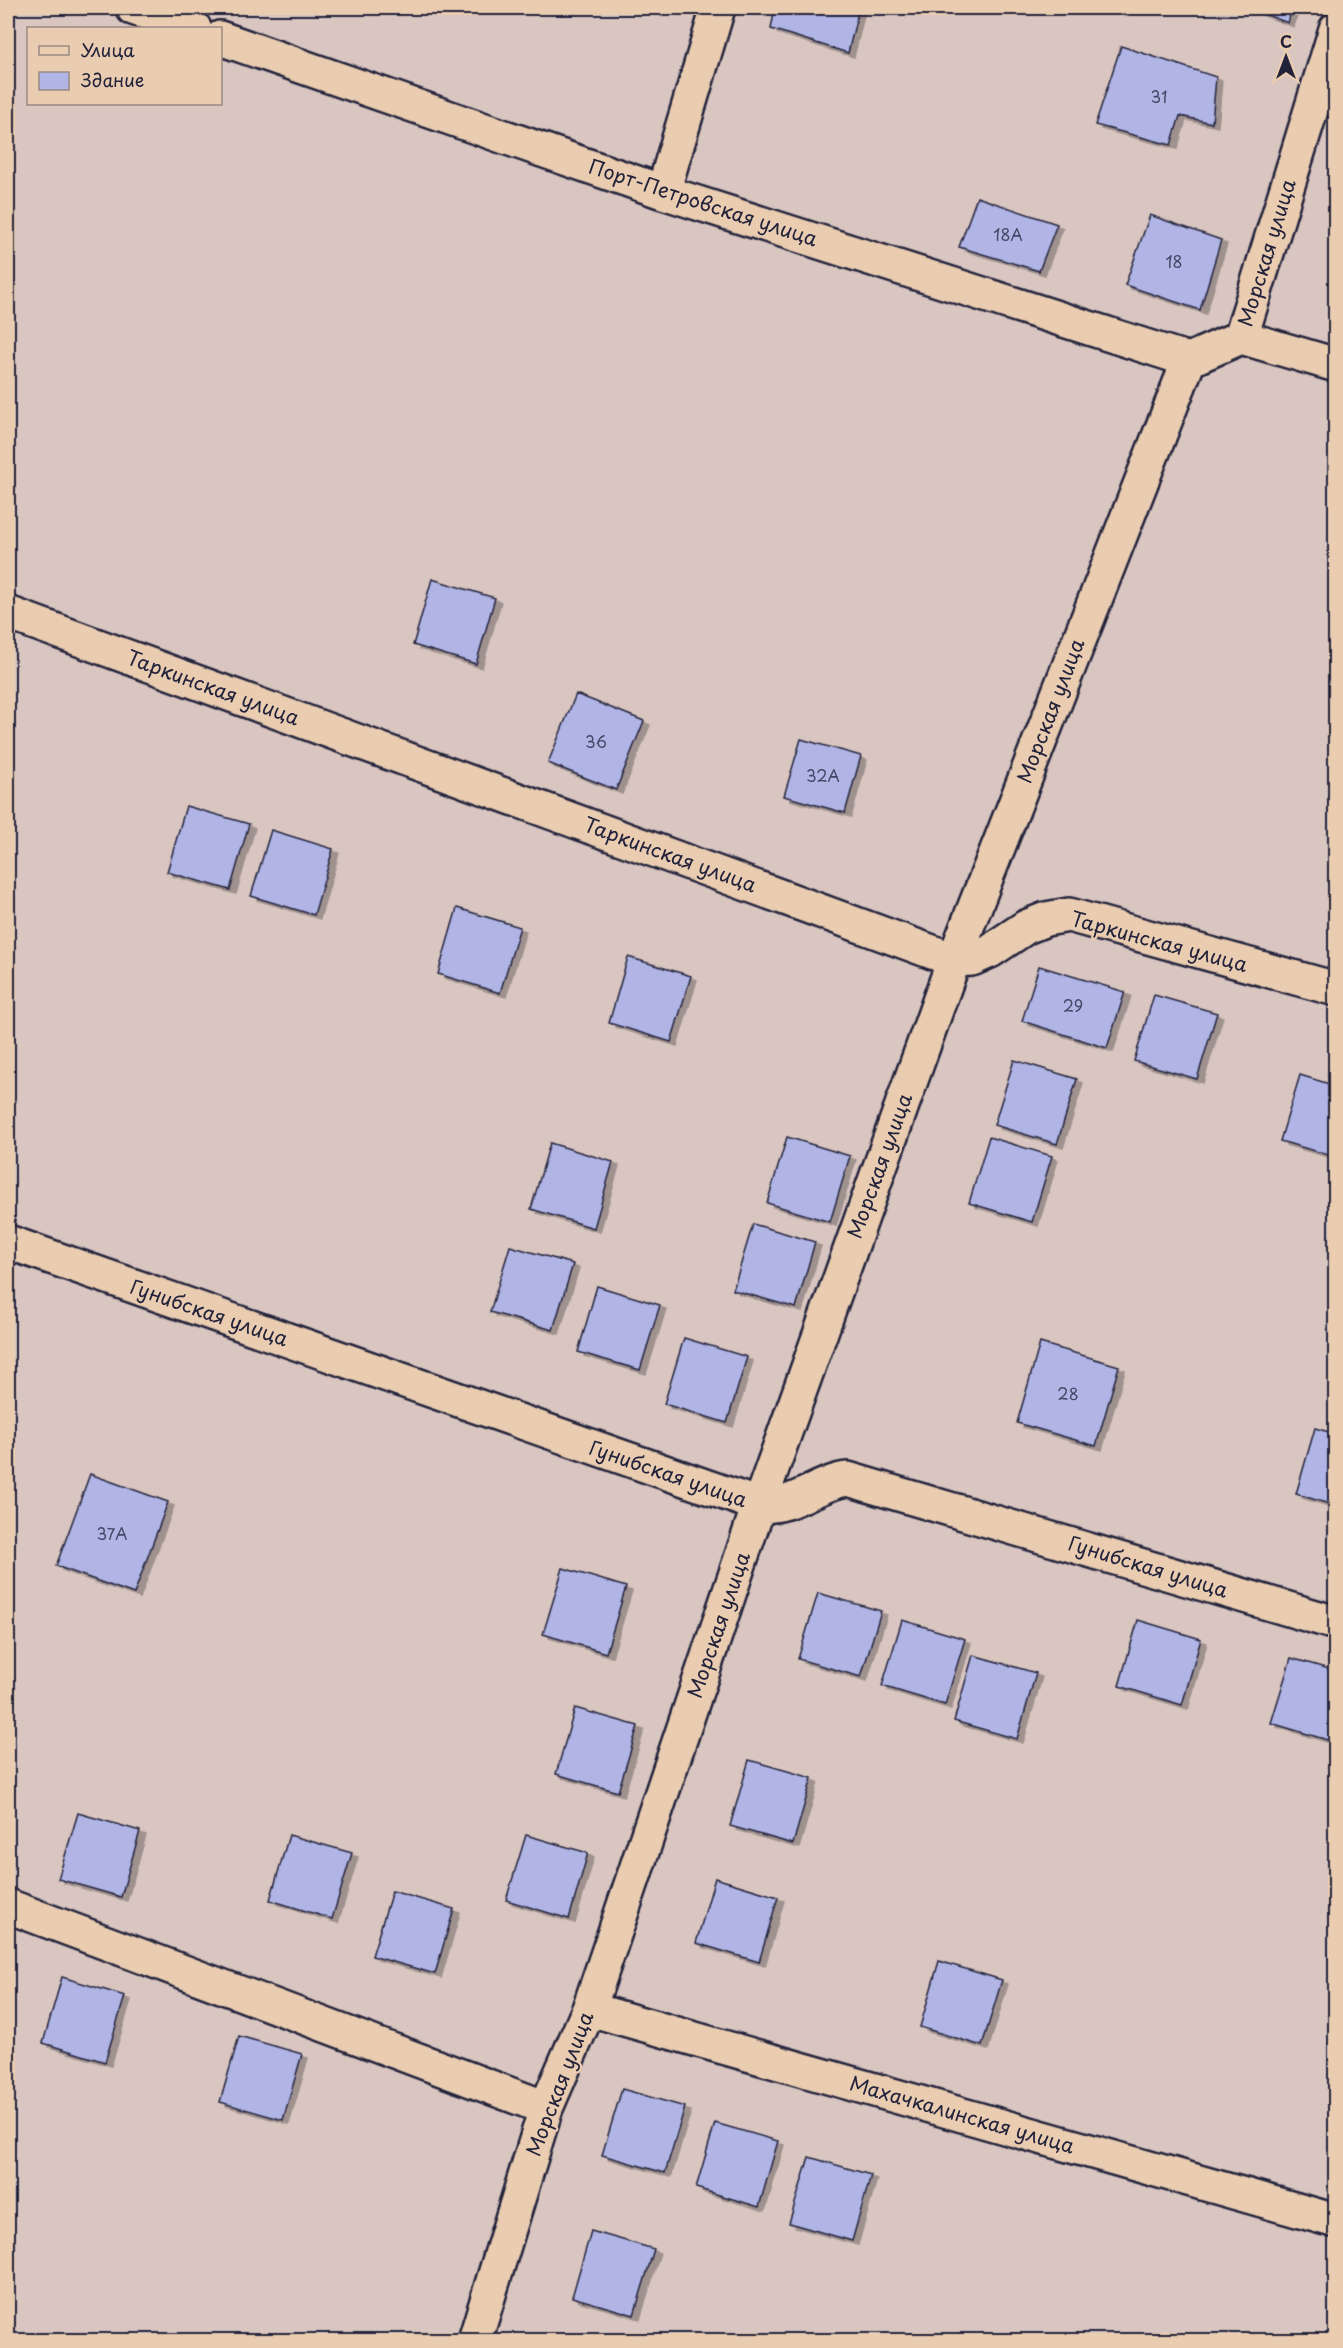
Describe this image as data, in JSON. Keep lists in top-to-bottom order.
{
  "streets": {
    "street": [
      "Порт-Петровская улица",
      "Морская улица",
      "Таркинская улица",
      "Гунибская улица",
      "Махачкалинская улица"
    ]
  },
  "crossings": [
    ["Порт-Петровская улица", "Морская улица"],
    ["Морская улица", "Таркинская улица"],
    ["Морская улица", "Гунибская улица"],
    ["Морская улица", "Махачкалинская улица"]
  ],
  "house_numbers": [
    "31",
    "18А",
    "18",
    "36",
    "32А",
    "29",
    "28",
    "37А"
  ],
  "legend": ["Улица", "Здание"],
  "north": "top"
}
